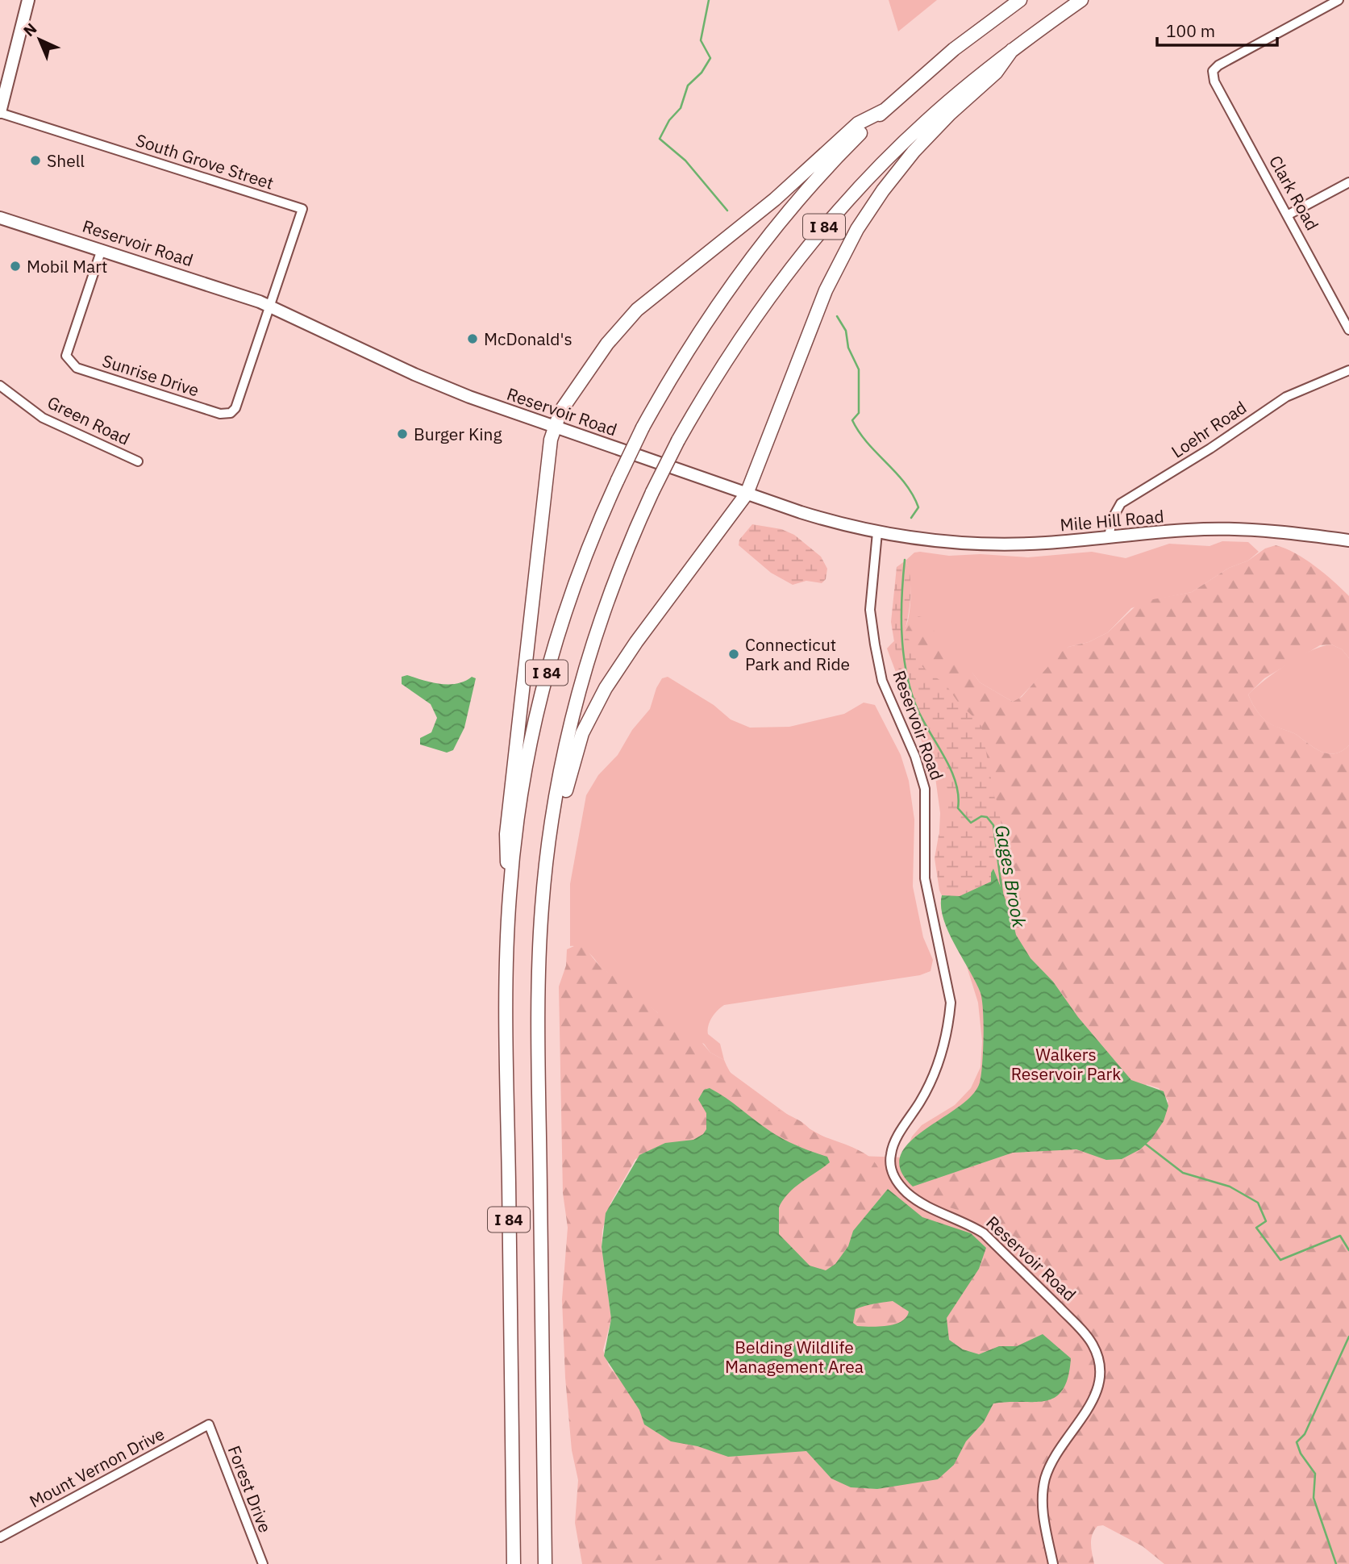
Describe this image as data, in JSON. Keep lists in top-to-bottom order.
{
  "streets": {
    "highway": ["I 84"],
    "main road": ["Reservoir Road", "Mile Hill Road"],
    "street": [
      "South Grove Street",
      "Clark Road",
      "Sunrise Drive",
      "Green Road",
      "Loehr Road",
      "Mount Vernon Drive",
      "Forest Drive"
    ]
  },
  "crossings": [
    ["South Grove Street", "Reservoir Road"],
    ["South Grove Street", "Sunrise Drive"],
    ["Reservoir Road", "Sunrise Drive"],
    ["Reservoir Road", "Mile Hill Road"],
    ["Loehr Road", "Mile Hill Road"],
    ["Mount Vernon Drive", "Forest Drive"]
  ],
  "water": ["Gages Brook"],
  "parks": ["Walkers Reservoir Park", "Belding Wildlife Management Area"],
  "places": [
    "Shell",
    "Mobil Mart",
    "McDonald's",
    "Burger King",
    "Connecticut Park and Ride"
  ],
  "scale_bar": "100 m",
  "north": "top left"
}
